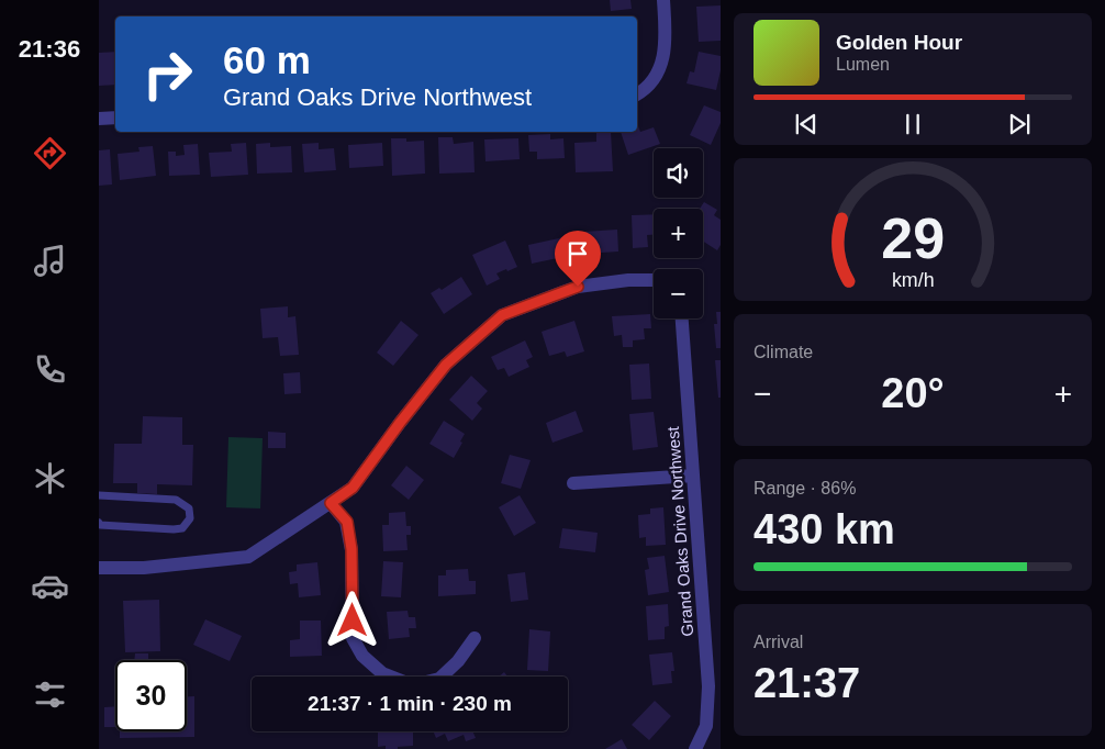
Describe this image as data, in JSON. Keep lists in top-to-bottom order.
{
  "streets": {
    "street": ["Grand Oaks Drive Northwest"]
  },
  "page": {
    "tabs": "21:36",
    "turn": ["60 m", "Grand Oaks Drive Northwest"],
    "song": ["Golden Hour", "Lumen"],
    "map_buttons": ["+", "−"],
    "tile": [
      "Climate",
      ["Range · 86%", "430 km"],
      ["Arrival", "21:37"]
    ],
    "heat": ["−", "20°", "+"],
    "limit": "30",
    "trip": "21:37 · 1 min · 230 m",
    "gauge": ["29", "km/h"]
  }
}
